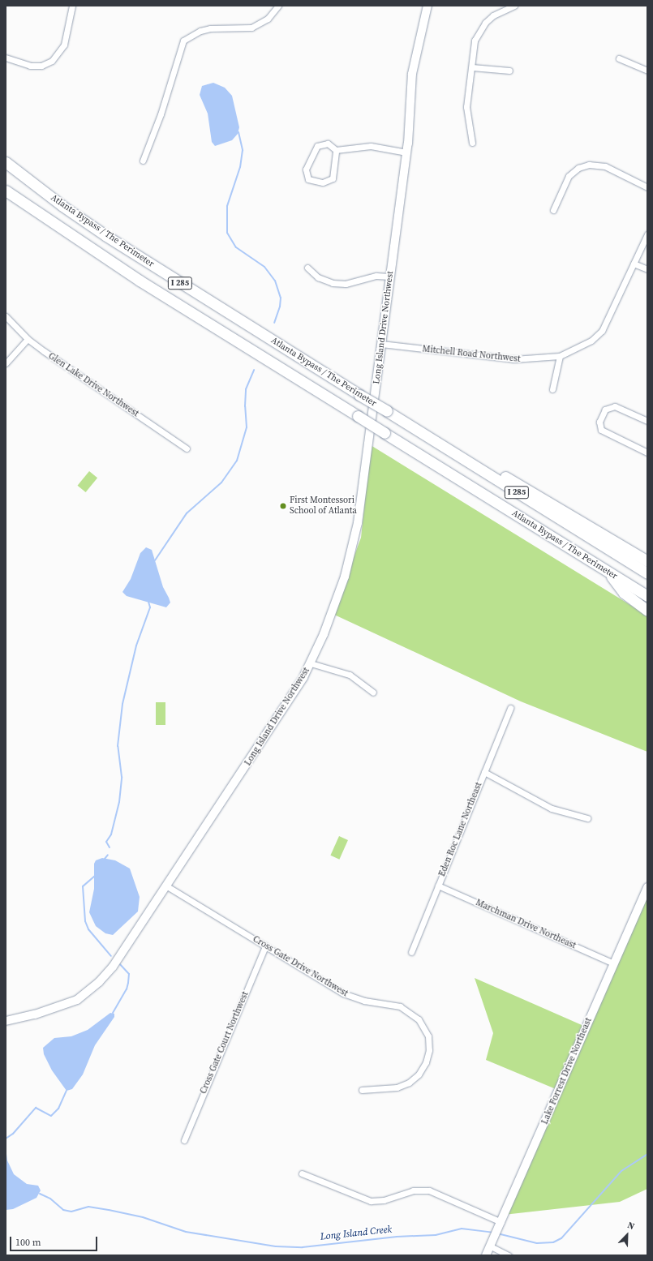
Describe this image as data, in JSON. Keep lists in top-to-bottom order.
{
  "streets": {
    "highway": ["Atlanta Bypass / The Perimeter", "I 285"],
    "street": [
      "Long Island Drive Northwest",
      "Mitchell Road Northwest",
      "Glen Lake Drive Northwest",
      "Eden Roc Lane Northeast",
      "Marchman Drive Northeast",
      "Cross Gate Drive Northwest",
      "Cross Gate Court Northwest",
      "Lake Forrest Drive Northeast"
    ]
  },
  "crossings": [
    ["Long Island Drive Northwest", "Mitchell Road Northwest"],
    ["Long Island Drive Northwest", "Cross Gate Drive Northwest"],
    ["Eden Roc Lane Northeast", "Marchman Drive Northeast"],
    ["Marchman Drive Northeast", "Lake Forrest Drive Northeast"],
    ["Cross Gate Drive Northwest", "Cross Gate Court Northwest"]
  ],
  "water": ["Long Island Creek"],
  "places": ["First Montessori School of Atlanta"],
  "scale_bar": "100 m",
  "north": "top right"
}
